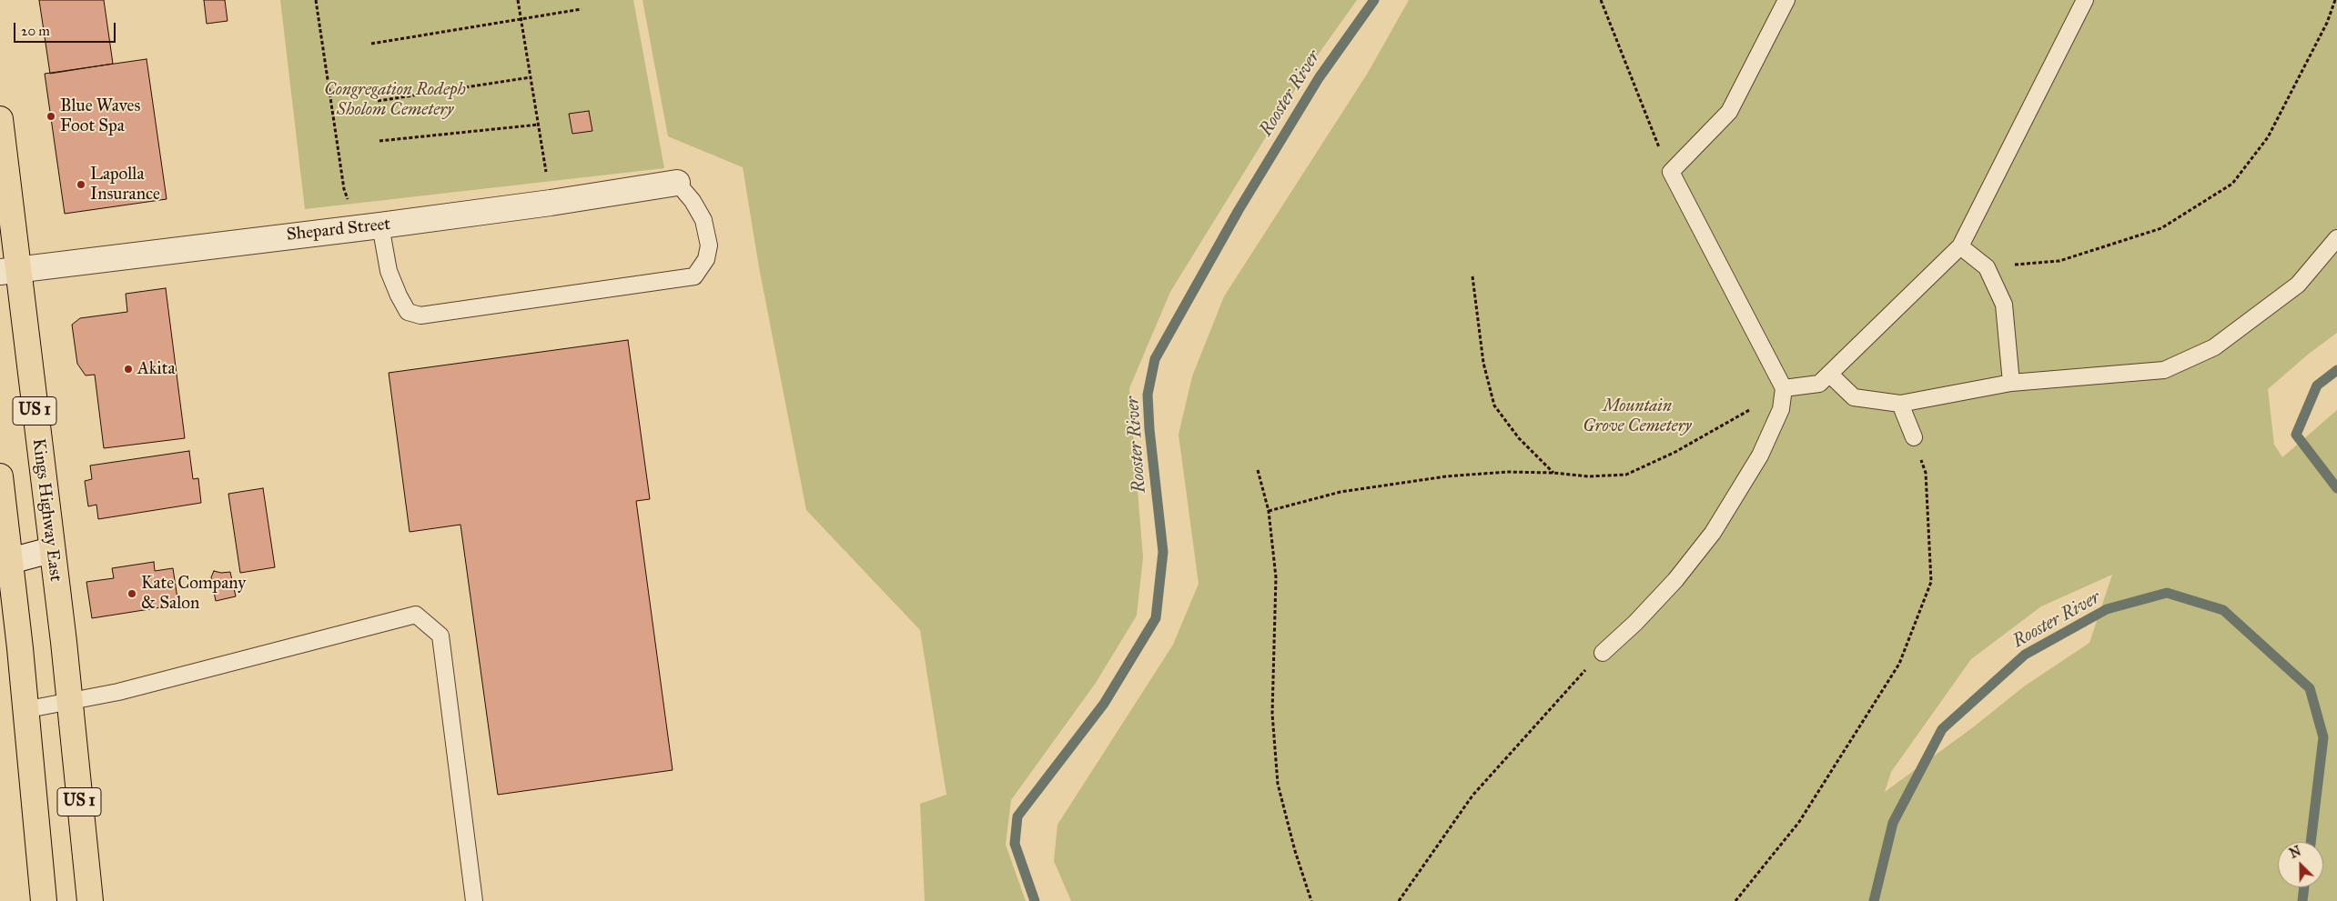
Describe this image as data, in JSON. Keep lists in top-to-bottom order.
{
  "streets": {
    "main road": ["US 1", "Kings Highway East"],
    "street": ["Shepard Street"]
  },
  "crossings": [
    ["Shepard Street", "Kings Highway East"]
  ],
  "water": ["Rooster River"],
  "parks": ["Congregation Rodeph Sholom Cemetery", "Mountain Grove Cemetery"],
  "places": [
    "Blue Waves Foot Spa",
    "Lapolla Insurance",
    "Akita",
    "Kate Company & Salon"
  ],
  "scale_bar": "20 m",
  "north": "top left"
}
